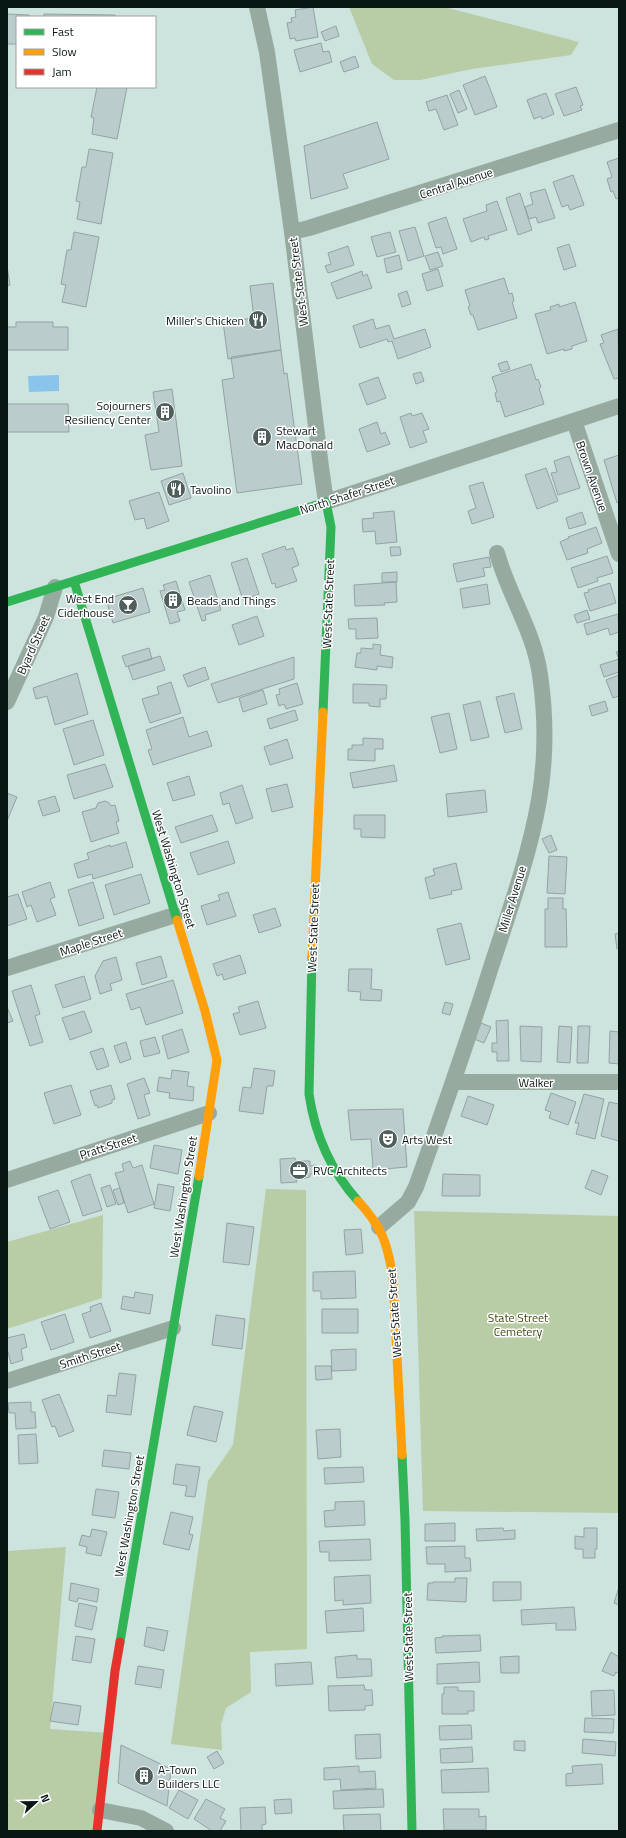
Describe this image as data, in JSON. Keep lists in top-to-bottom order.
{
  "streets": {
    "street": [
      "Central Avenue",
      "West State Street",
      "Brown Avenue",
      "North Shafer Street",
      "Byard Street",
      "West Washington Street",
      "Miller Avenue",
      "Maple Street",
      "Walker",
      "Pratt Street",
      "Smith Street"
    ]
  },
  "crossings": [
    ["Central Avenue", "West State Street"],
    ["West State Street", "North Shafer Street"],
    ["West State Street", "Miller Avenue"],
    ["Brown Avenue", "North Shafer Street"],
    ["North Shafer Street", "Byard Street"],
    ["North Shafer Street", "West Washington Street"],
    ["West Washington Street", "Maple Street"],
    ["West Washington Street", "Pratt Street"],
    ["West Washington Street", "Smith Street"],
    ["Miller Avenue", "Walker"]
  ],
  "parks": ["State Street Cemetery"],
  "places": {
    "restaurant": ["Miller's Chicken", "Tavolino"],
    "building": [
      "Sojourners Resiliency Center",
      "Stewart MacDonald",
      "Beads and Things",
      "A-Town Builders LLC"
    ],
    "bar": ["West End Ciderhouse"],
    "theatre": ["Arts West"],
    "office": ["RVC Architects"]
  },
  "legend": ["Fast", "Slow", "Jam"],
  "north": "right"
}
